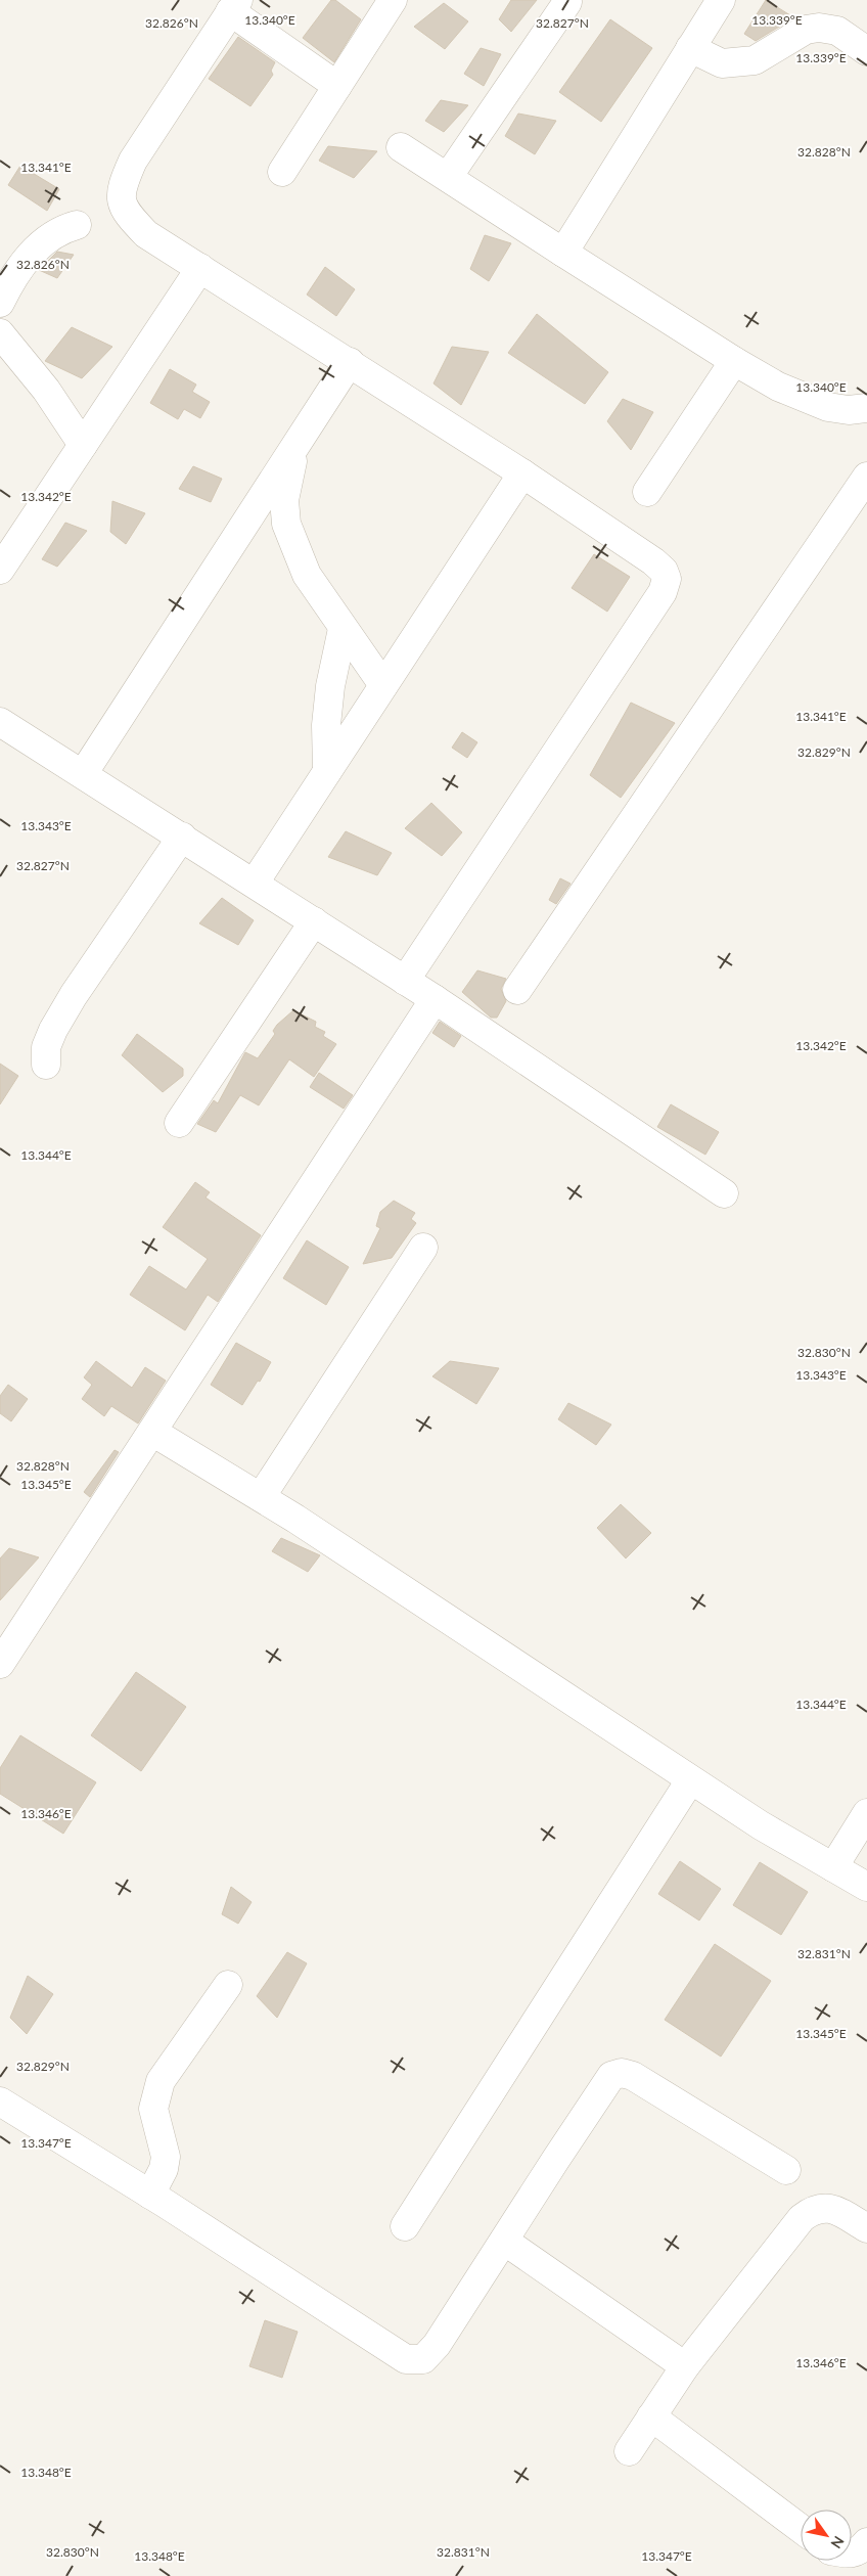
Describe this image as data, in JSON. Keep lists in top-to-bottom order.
{
  "north": "bottom right",
  "coordinates": [
    "13.340°E",
    "13.339°E",
    "32.827°N",
    "32.826°N",
    "32.828°N",
    "13.341°E",
    "13.342°E",
    "32.829°N",
    "13.343°E",
    "13.344°E",
    "32.830°N",
    "13.345°E",
    "13.346°E",
    "32.831°N",
    "13.347°E",
    "13.348°E"
  ]
}
